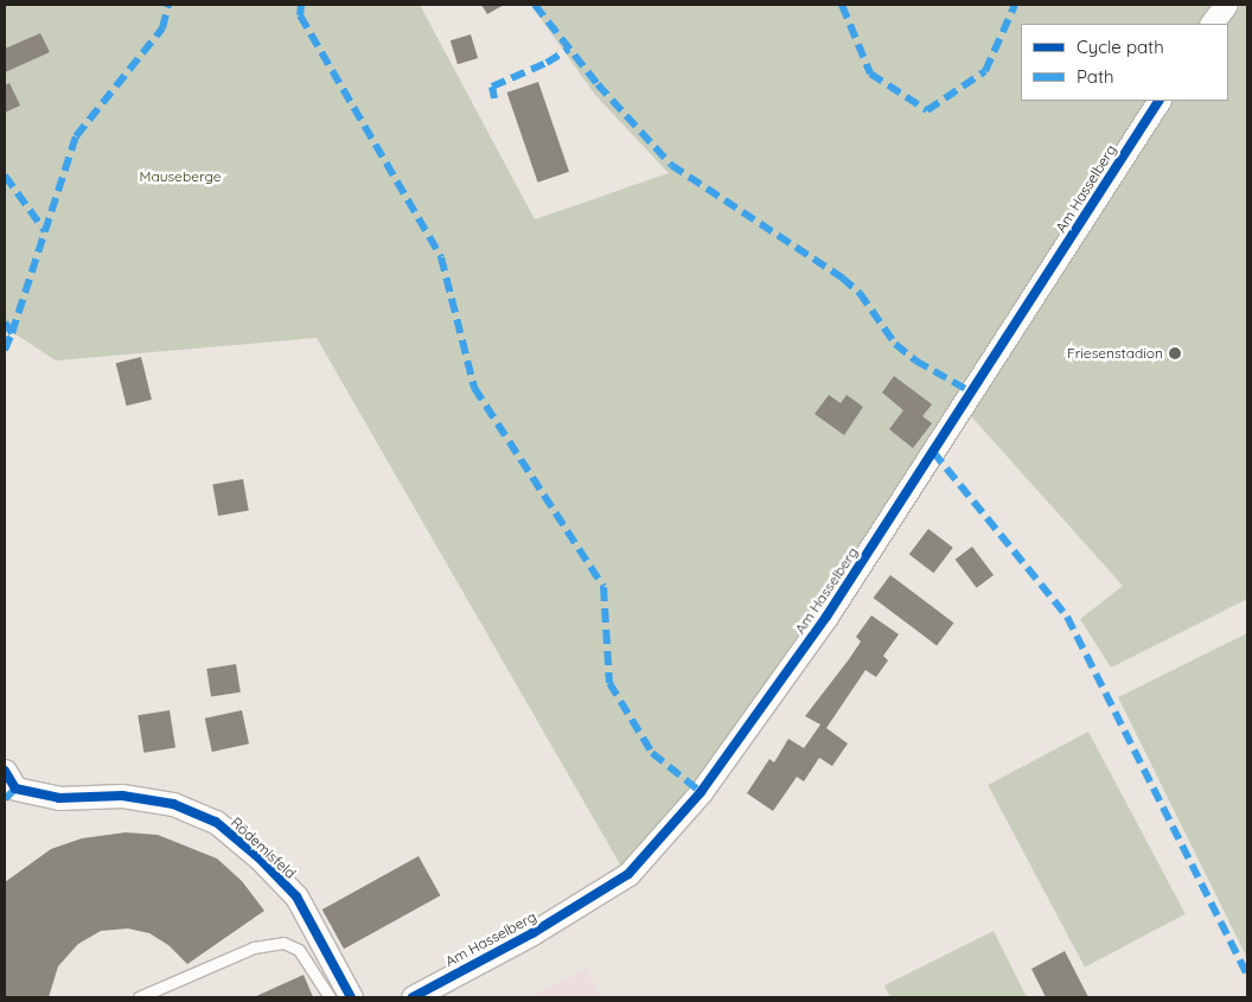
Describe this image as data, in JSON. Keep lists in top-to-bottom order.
{
  "streets": {
    "street": ["Am Hasselberg", "Rödemisfeld"]
  },
  "parks": ["Mauseberge"],
  "places": ["Friesenstadion"],
  "legend": ["Cycle path", "Path"]
}
